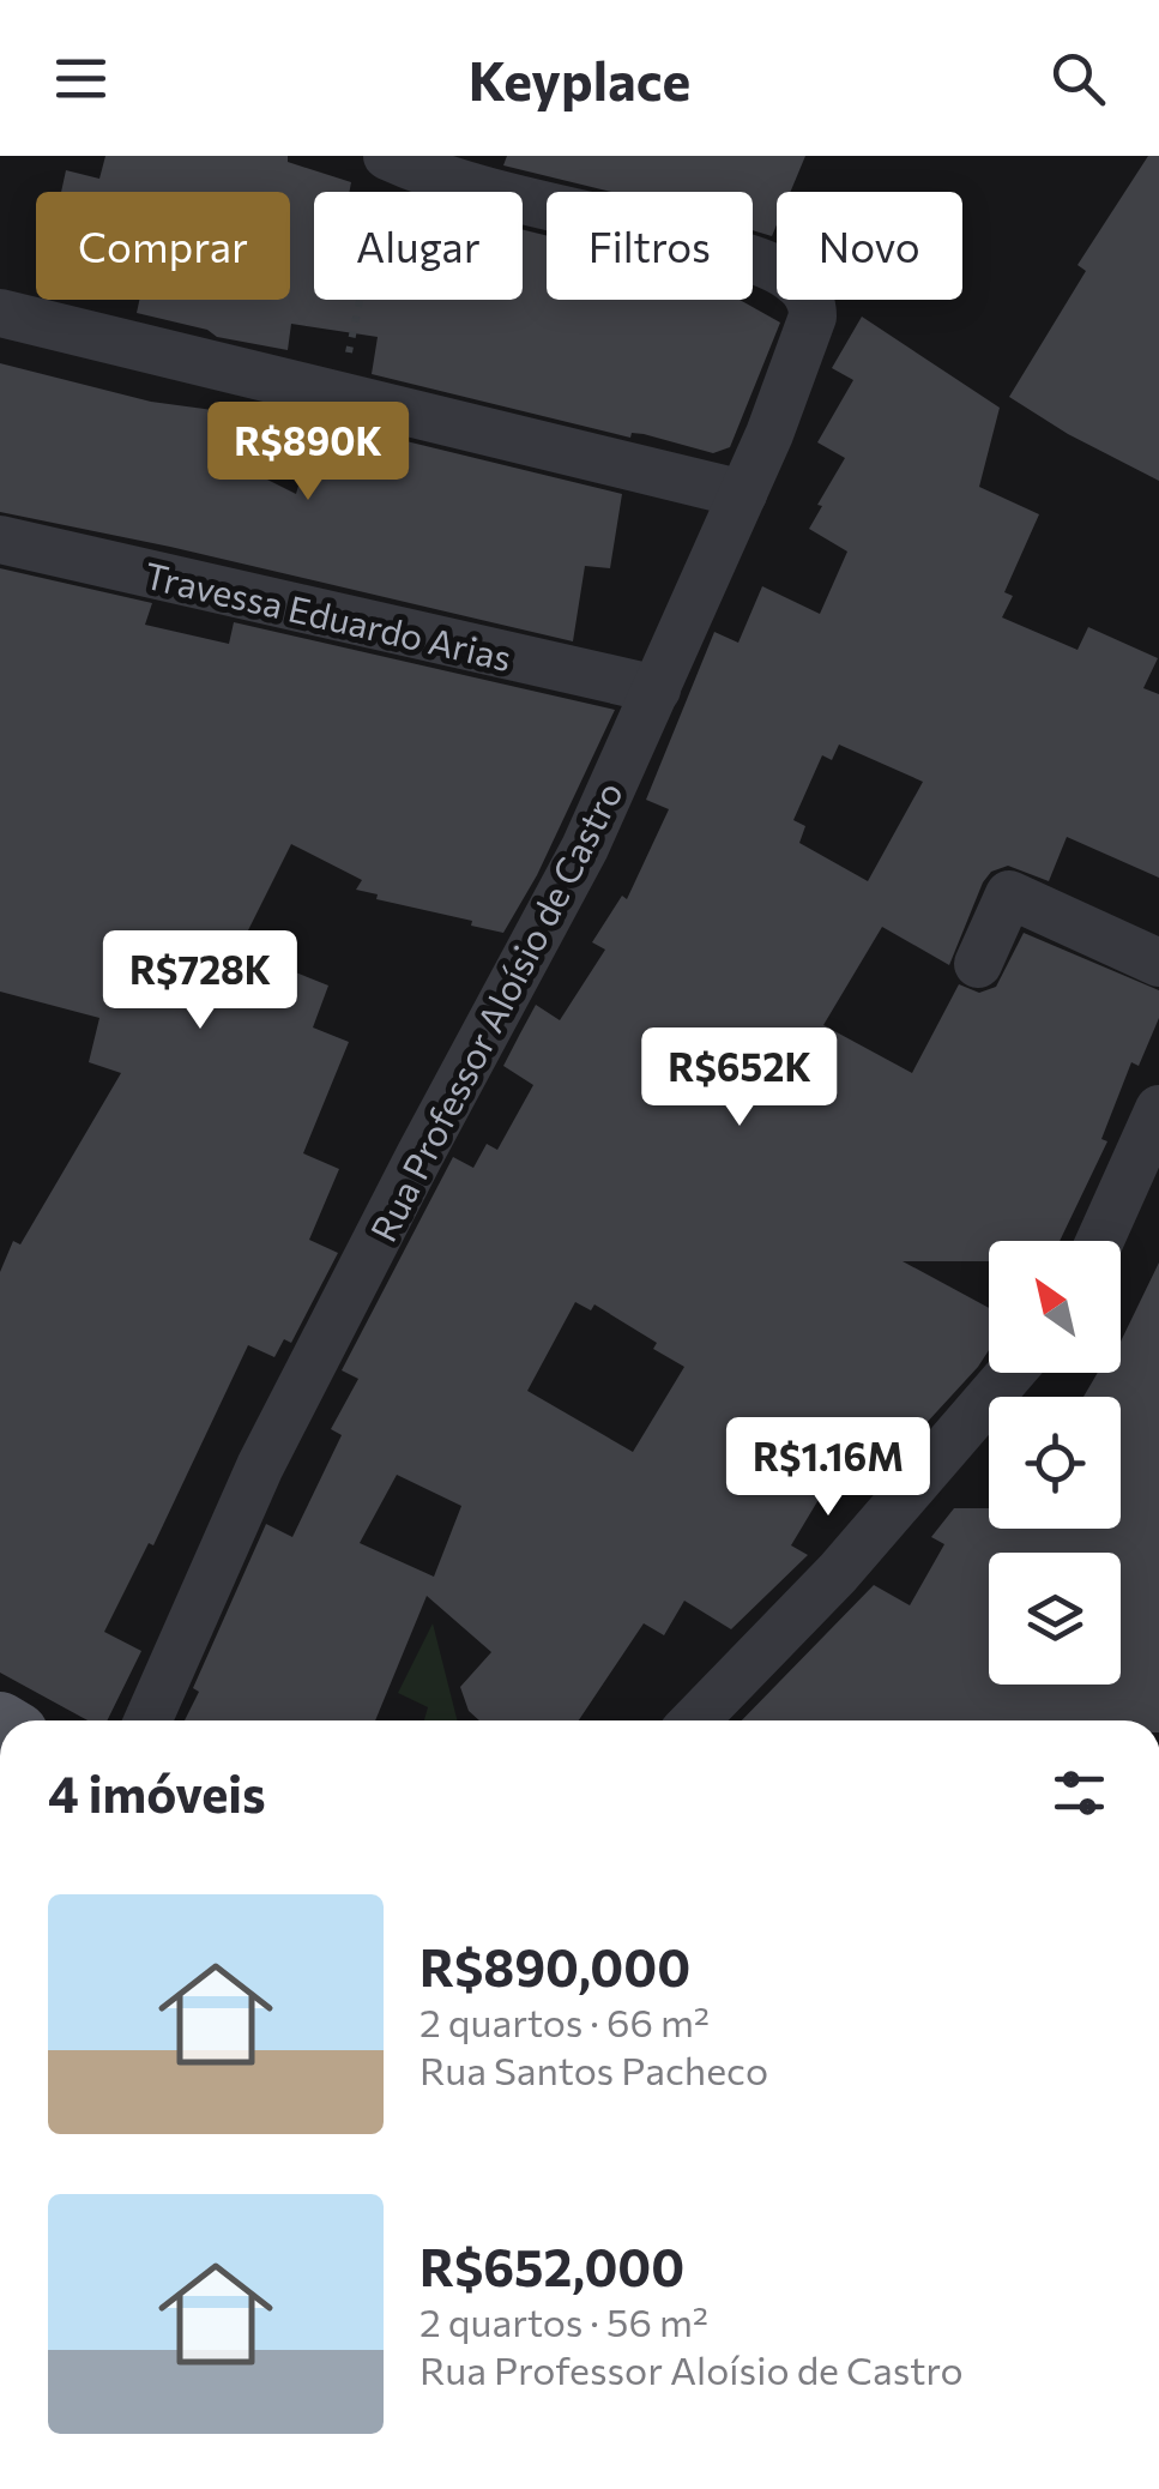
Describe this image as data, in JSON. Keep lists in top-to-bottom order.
{
  "streets": {
    "street": ["Travessa Eduardo Arias", "Rua Professor Aloísio de Castro"]
  },
  "crossings": [
    ["Travessa Eduardo Arias", "Rua Professor Aloísio de Castro"]
  ],
  "north": "top left",
  "page": {
    "header": "Keyplace",
    "chip": [
      "Comprar",
      "Alugar",
      "Filtros",
      "Novo"
    ],
    "price": [
      "R$890K",
      "R$728K",
      "R$652K",
      "R$1.16M"
    ],
    "heading": "4 imóveis",
    "list": [
      {
        "name": "R$890,000",
        "note": "2 quartos · 66 m² · Rua Santos Pacheco"
      },
      {
        "name": "R$652,000",
        "note": "2 quartos · 56 m² · Rua Professor Aloísio de Castro"
      }
    ]
  }
}
